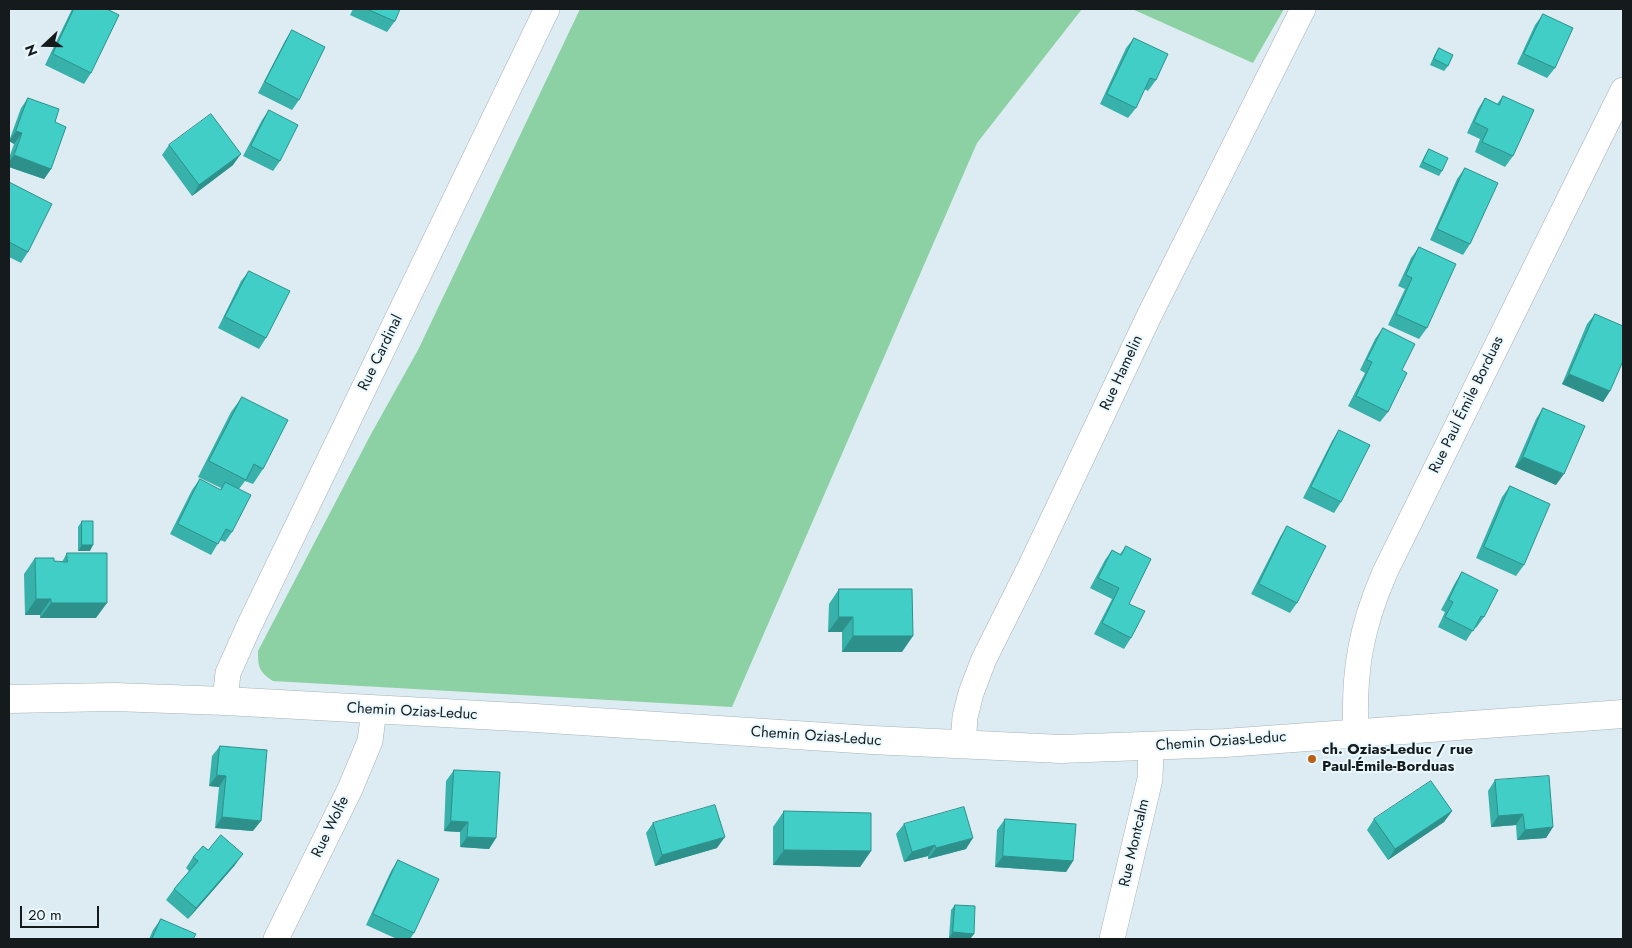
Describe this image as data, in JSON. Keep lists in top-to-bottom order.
{
  "streets": {
    "street": [
      "Rue Cardinal",
      "Rue Hamelin",
      "Rue Paul Émile Borduas",
      "Chemin Ozias-Leduc",
      "Rue Wolfe",
      "Rue Montcalm"
    ]
  },
  "crossings": [
    ["Rue Cardinal", "Chemin Ozias-Leduc"],
    ["Rue Hamelin", "Chemin Ozias-Leduc"],
    ["Rue Paul Émile Borduas", "Chemin Ozias-Leduc"],
    ["Chemin Ozias-Leduc", "Rue Wolfe"],
    ["Chemin Ozias-Leduc", "Rue Montcalm"]
  ],
  "places": ["ch. Ozias-Leduc / rue Paul-Émile-Borduas"],
  "scale_bar": "20 m",
  "north": "left"
}
